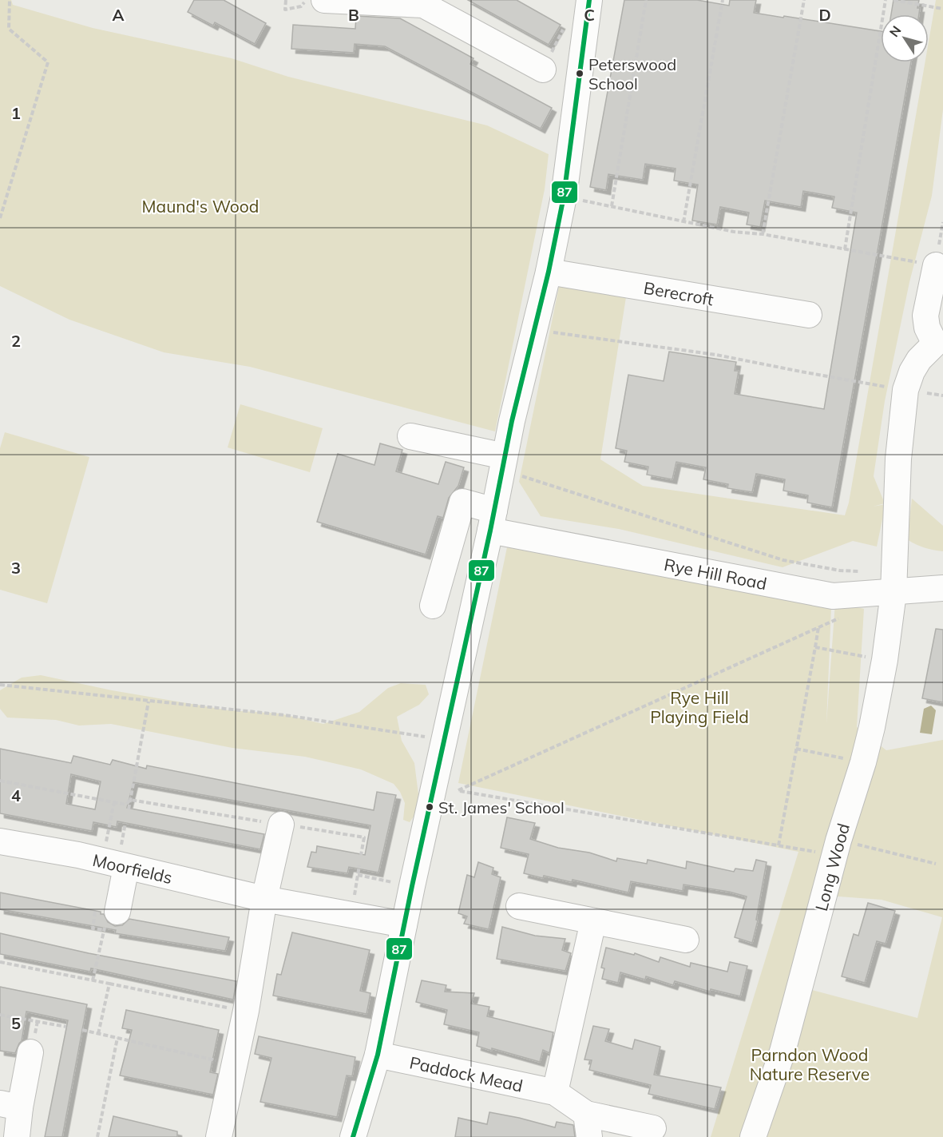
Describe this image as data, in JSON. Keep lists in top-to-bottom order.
{
  "streets": {
    "street": [
      "Berecroft",
      "Rye Hill Road",
      "Long Wood",
      "Moorfields",
      "Paddock Mead"
    ]
  },
  "crossings": [
    ["Rye Hill Road", "Long Wood"]
  ],
  "parks": ["Maund's Wood", "Rye Hill Playing Field", "Parndon Wood Nature Reserve"],
  "places": ["Peterswood School", "St. James' School"],
  "lines": ["transit line 87"],
  "north": "top left",
  "grid": {
    "columns": [
      "A",
      "B",
      "C",
      "D"
    ],
    "rows": [
      "1",
      "2",
      "3",
      "4",
      "5"
    ]
  }
}
